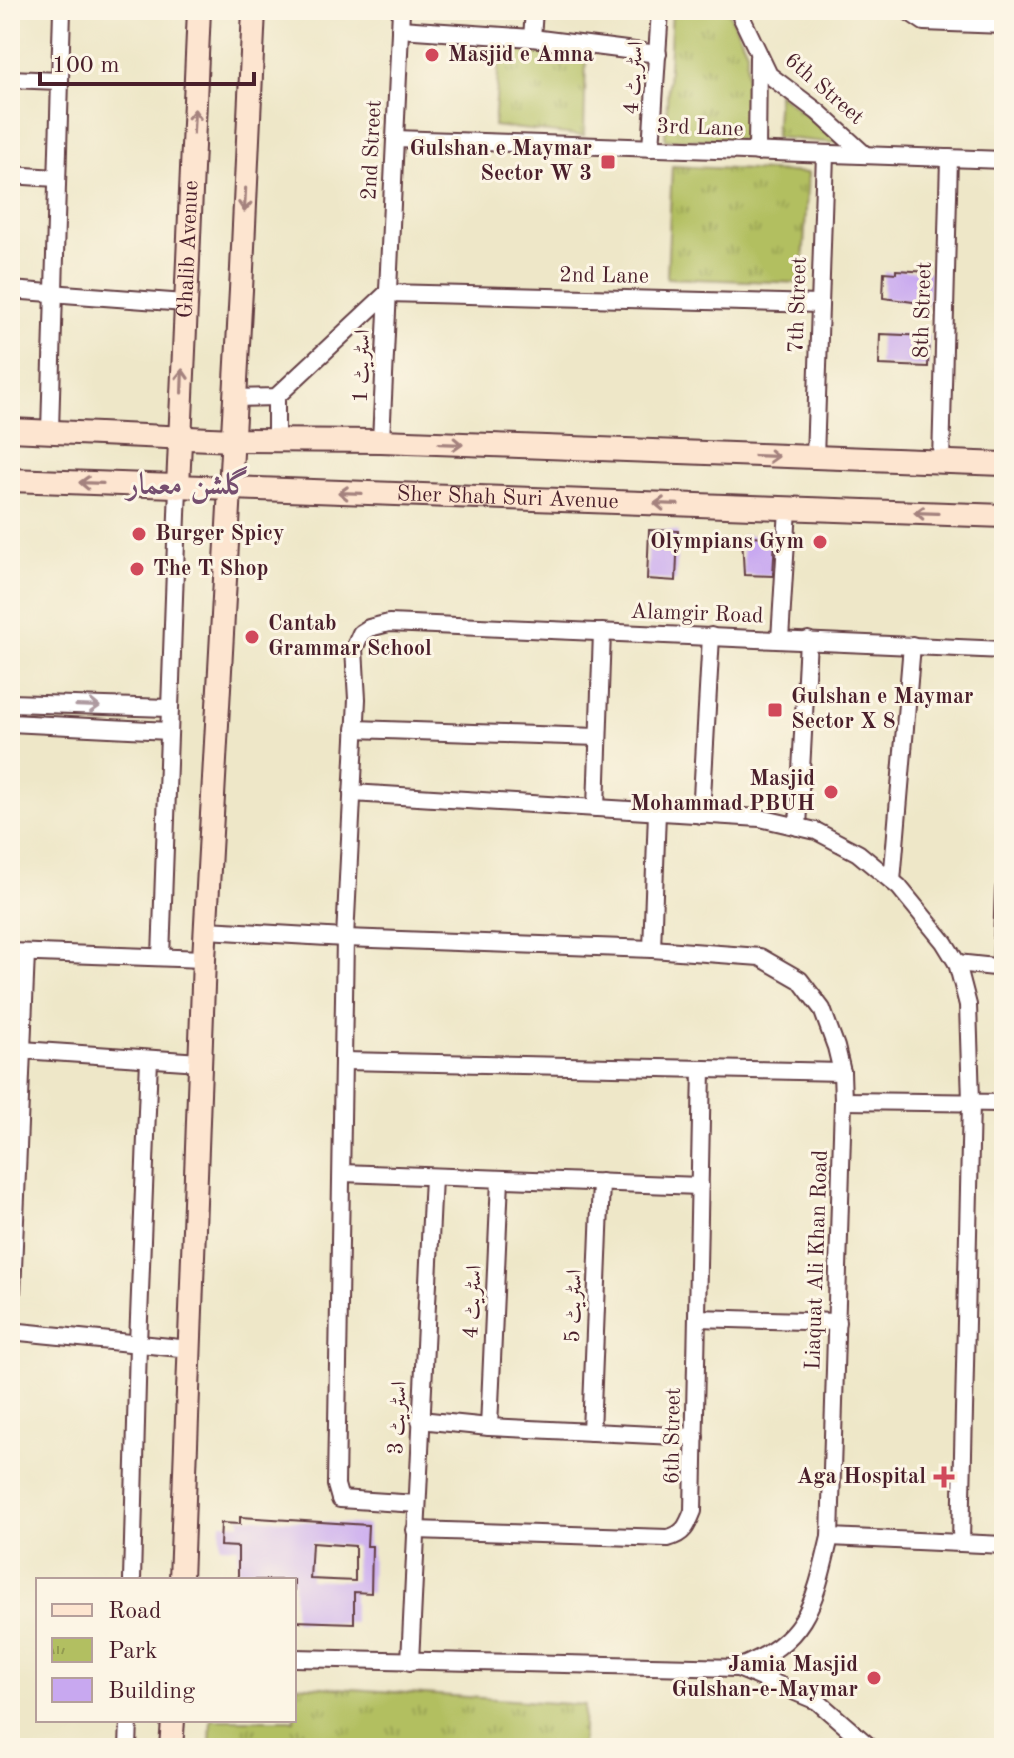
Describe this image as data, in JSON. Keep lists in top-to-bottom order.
{
  "streets": {
    "street": [
      "اسٹریٹ 4",
      "6th Street",
      "3rd Lane",
      "2nd Street",
      "Ghalib Avenue",
      "2nd Lane",
      "7th Street",
      "8th Street",
      "اسٹریٹ 1",
      "Sher Shah Suri Avenue",
      "Alamgir Road",
      "Liaquat Ali Khan Road",
      "اسٹریٹ 5",
      "اسٹریٹ 3"
    ]
  },
  "crossings": [
    ["اسٹریٹ 4", "3rd Lane"],
    ["6th Street", "3rd Lane"],
    ["6th Street", "اسٹریٹ 3"],
    ["3rd Lane", "2nd Street"],
    ["3rd Lane", "7th Street"],
    ["3rd Lane", "8th Street"],
    ["2nd Street", "2nd Lane"],
    ["2nd Street", "اسٹریٹ 1"],
    ["Ghalib Avenue", "Sher Shah Suri Avenue"],
    ["2nd Lane", "7th Street"],
    ["2nd Lane", "اسٹریٹ 1"],
    ["Liaquat Ali Khan Road", "اسٹریٹ 3"]
  ],
  "districts": ["گلشن معمار"],
  "places": {
    "other": [
      "Masjid e Amna",
      "Burger Spicy",
      "Olympians Gym",
      "The T Shop",
      "Cantab Grammar School",
      "Masjid Mohammad PBUH",
      "Jamia Masjid Gulshan-e-Maymar"
    ],
    "transit": ["Gulshan e Maymar Sector W 3", "Gulshan e Maymar Sector X 8"],
    "health": ["Aga Hospital"]
  },
  "legend": ["Road", "Park", "Building"],
  "scale_bar": "100 m"
}
